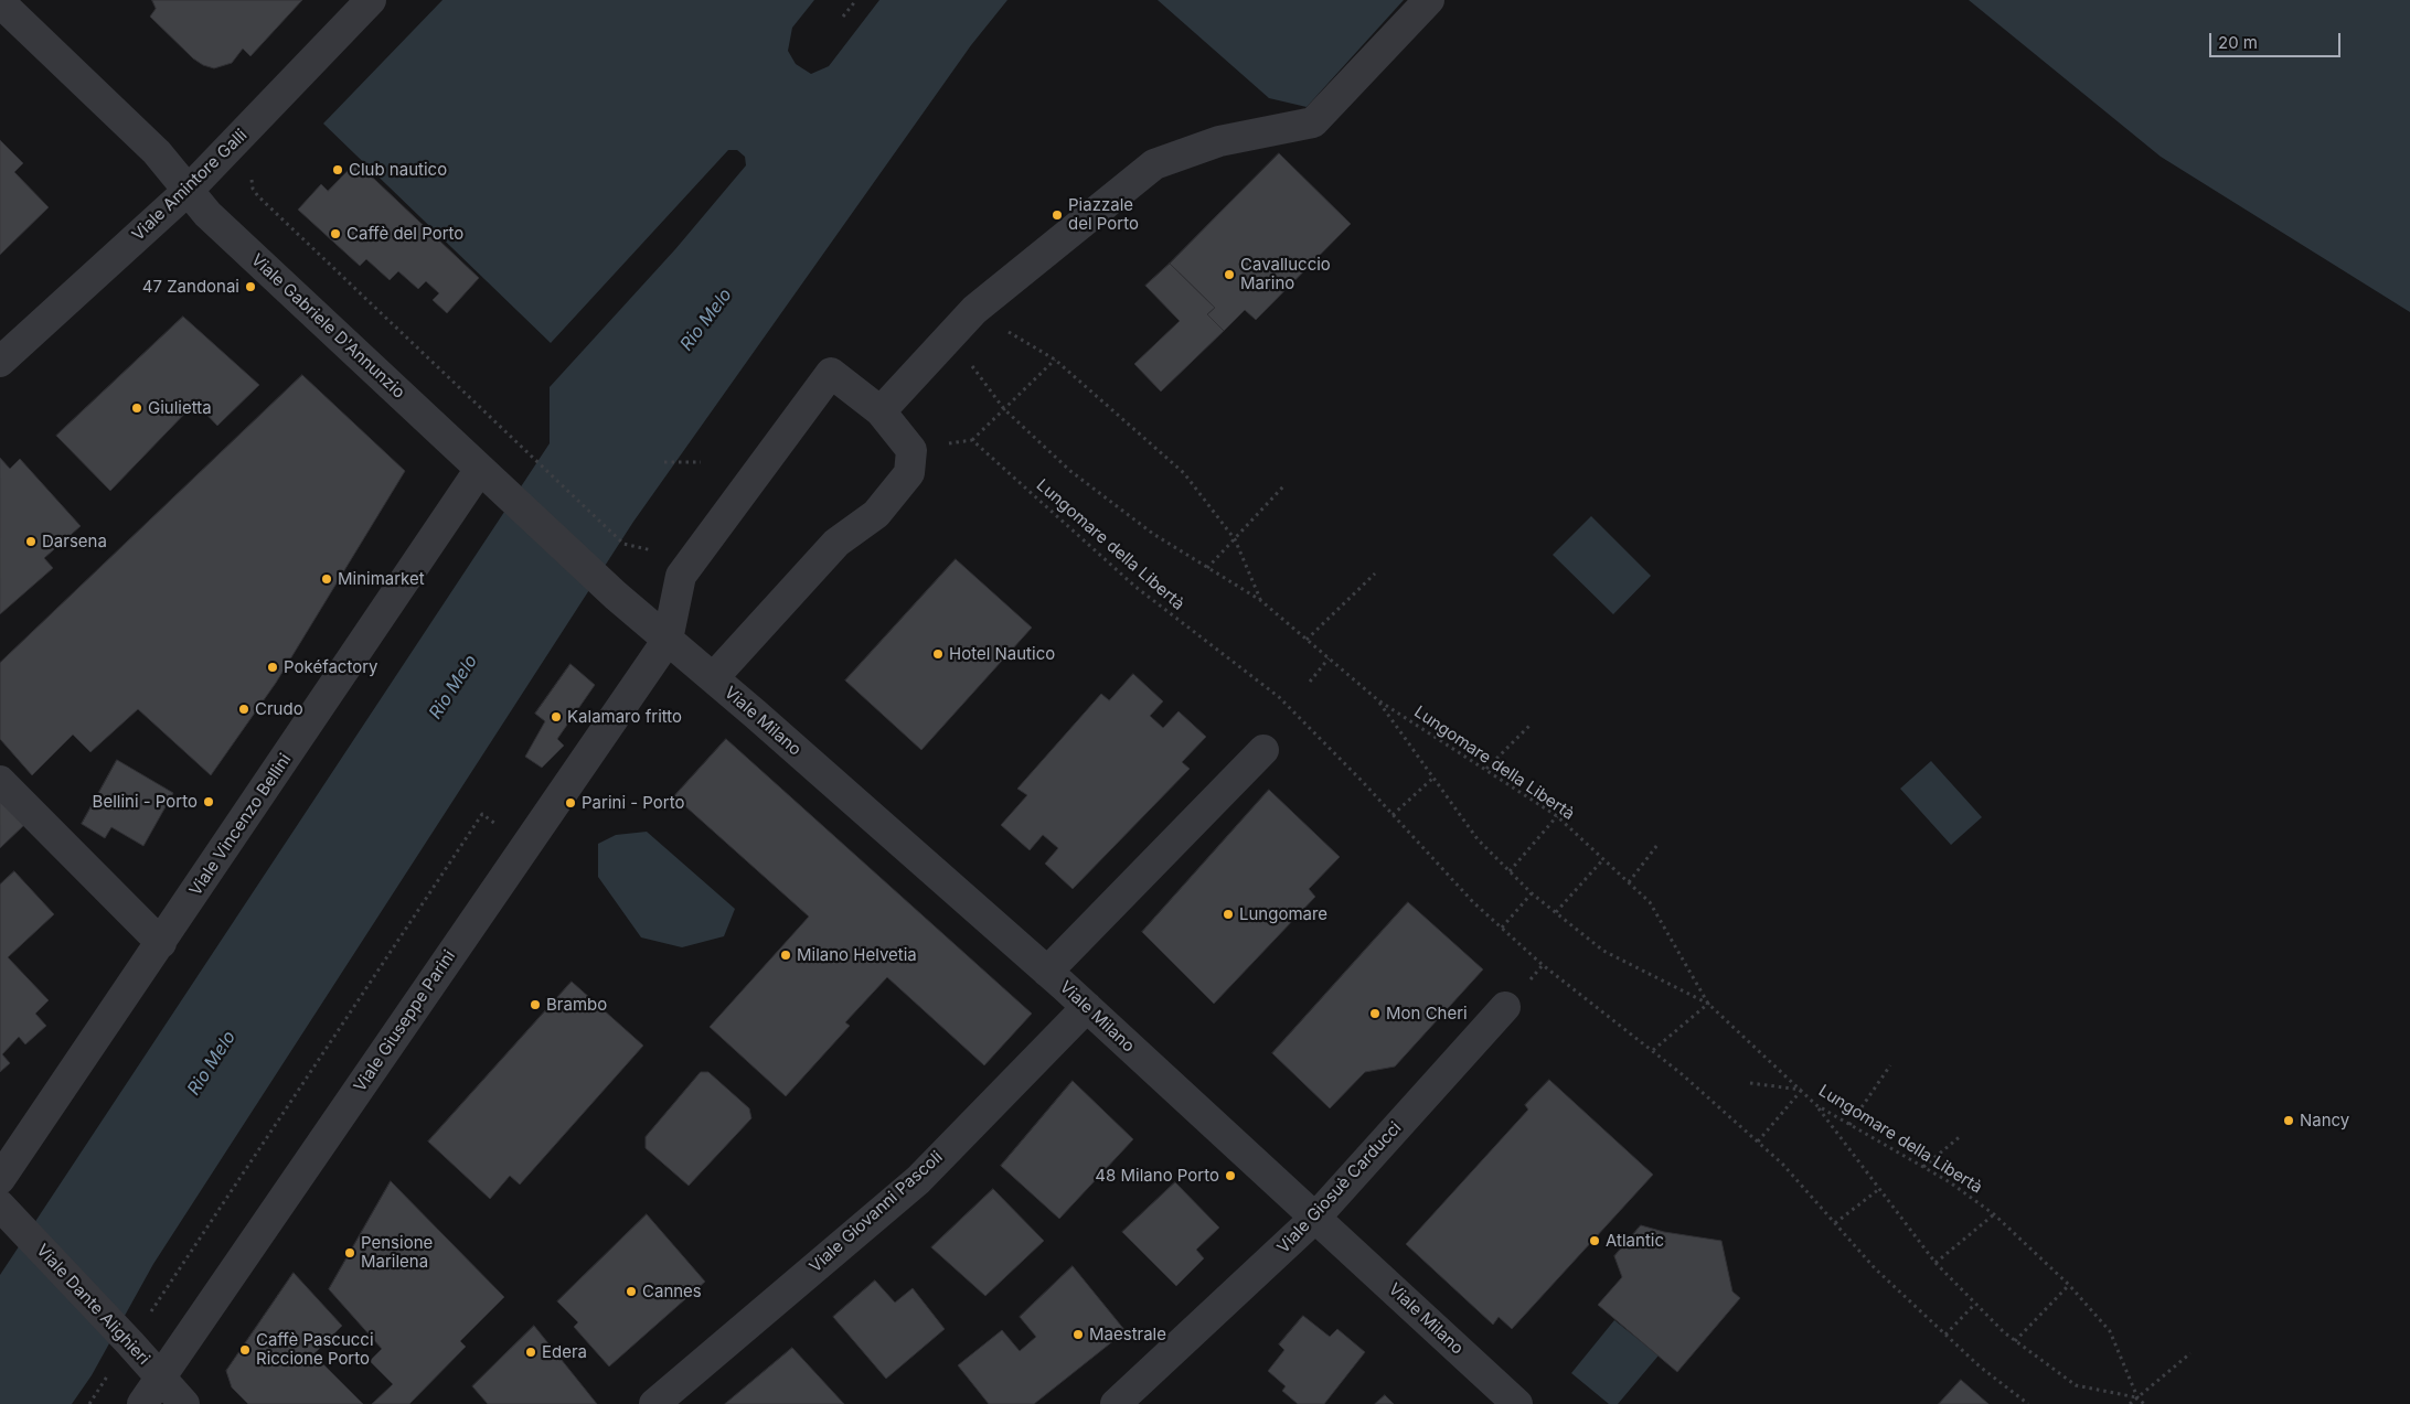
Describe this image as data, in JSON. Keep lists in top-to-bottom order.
{
  "streets": {
    "street": [
      "Viale Amintore Galli",
      "Viale Gabriele D'Annunzio",
      "Viale Milano",
      "Viale Vincenzo Bellini",
      "Viale Giuseppe Parini",
      "Viale Giosuè Carducci",
      "Viale Giovanni Pascoli",
      "Viale Dante Alighieri"
    ],
    "path": ["Lungomare della Libertà"]
  },
  "crossings": [
    ["Viale Amintore Galli", "Viale Gabriele D'Annunzio"],
    ["Viale Gabriele D'Annunzio", "Viale Milano"],
    ["Viale Gabriele D'Annunzio", "Viale Vincenzo Bellini"],
    ["Viale Gabriele D'Annunzio", "Viale Giuseppe Parini"],
    ["Viale Milano", "Viale Giuseppe Parini"],
    ["Viale Milano", "Viale Giosuè Carducci"],
    ["Viale Milano", "Viale Giovanni Pascoli"],
    ["Viale Giuseppe Parini", "Viale Dante Alighieri"]
  ],
  "water": ["Rio Melo"],
  "places": [
    "Club nautico",
    "Piazzale del Porto",
    "Caffè del Porto",
    "Cavalluccio Marino",
    "47 Zandonai",
    "Giulietta",
    "Darsena",
    "Minimarket",
    "Hotel Nautico",
    "Pokéfactory",
    "Crudo",
    "Kalamaro fritto",
    "Bellini - Porto",
    "Parini - Porto",
    "Lungomare",
    "Milano Helvetia",
    "Brambo",
    "Mon Cheri",
    "Nancy",
    "48 Milano Porto",
    "Atlantic",
    "Pensione Marilena",
    "Cannes",
    "Maestrale",
    "Caffè Pascucci Riccione Porto",
    "Edera"
  ],
  "scale_bar": "20 m"
}
